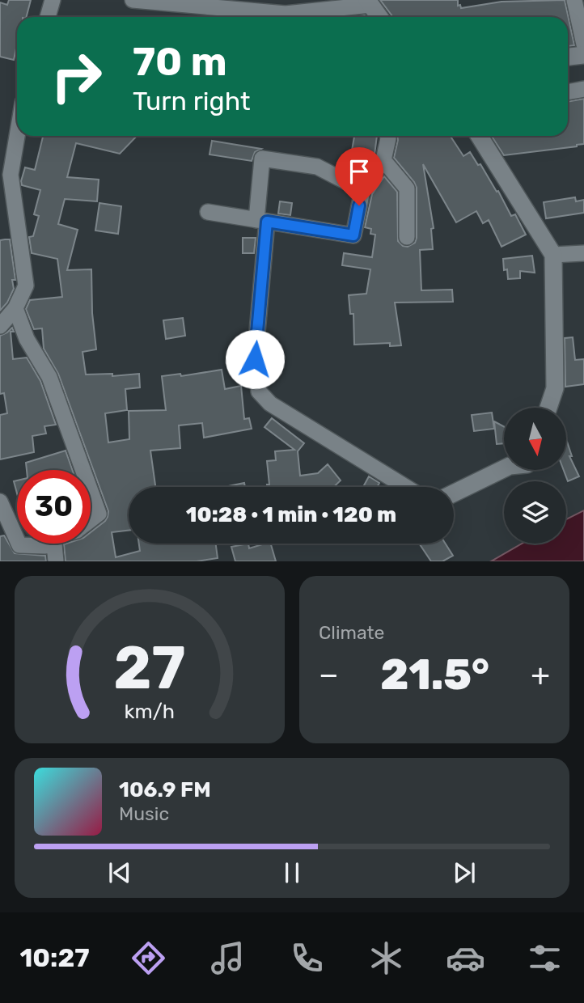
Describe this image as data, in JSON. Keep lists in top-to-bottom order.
{
  "north": "bottom",
  "page": {
    "turn": ["70 m", "Turn right"],
    "limit": "30",
    "trip": "10:28 · 1 min · 120 m",
    "tile": "Climate",
    "heat": ["−", "21.5°", "+"],
    "song": ["106.9 FM", "Music"],
    "tabs": "10:27",
    "gauge": ["27", "km/h"]
  }
}
